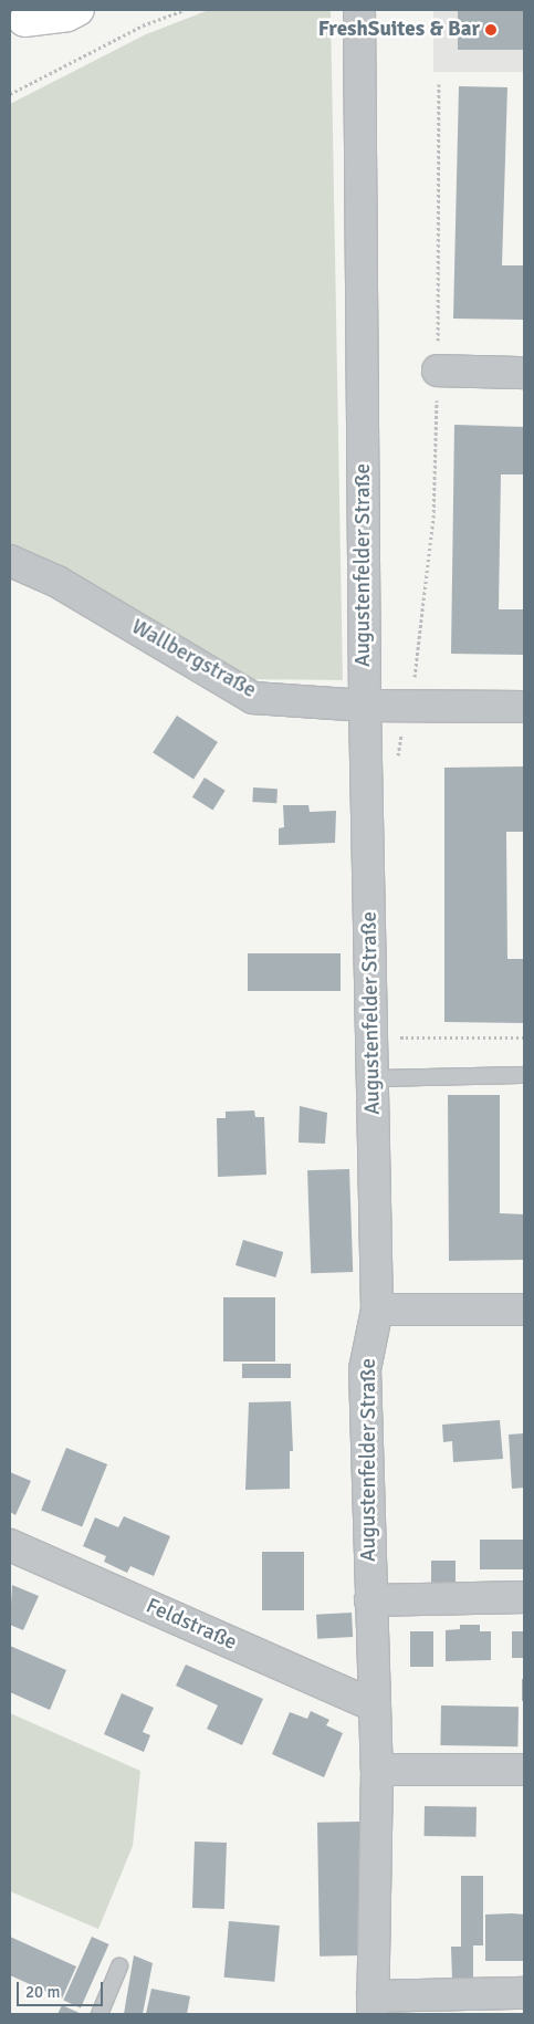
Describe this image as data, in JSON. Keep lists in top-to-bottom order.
{
  "streets": {
    "street": ["Augustenfelder Straße", "Wallbergstraße", "Feldstraße"]
  },
  "crossings": [
    ["Augustenfelder Straße", "Wallbergstraße"],
    ["Augustenfelder Straße", "Feldstraße"]
  ],
  "places": ["FreshSuites & Bar"],
  "scale_bar": "20 m"
}
